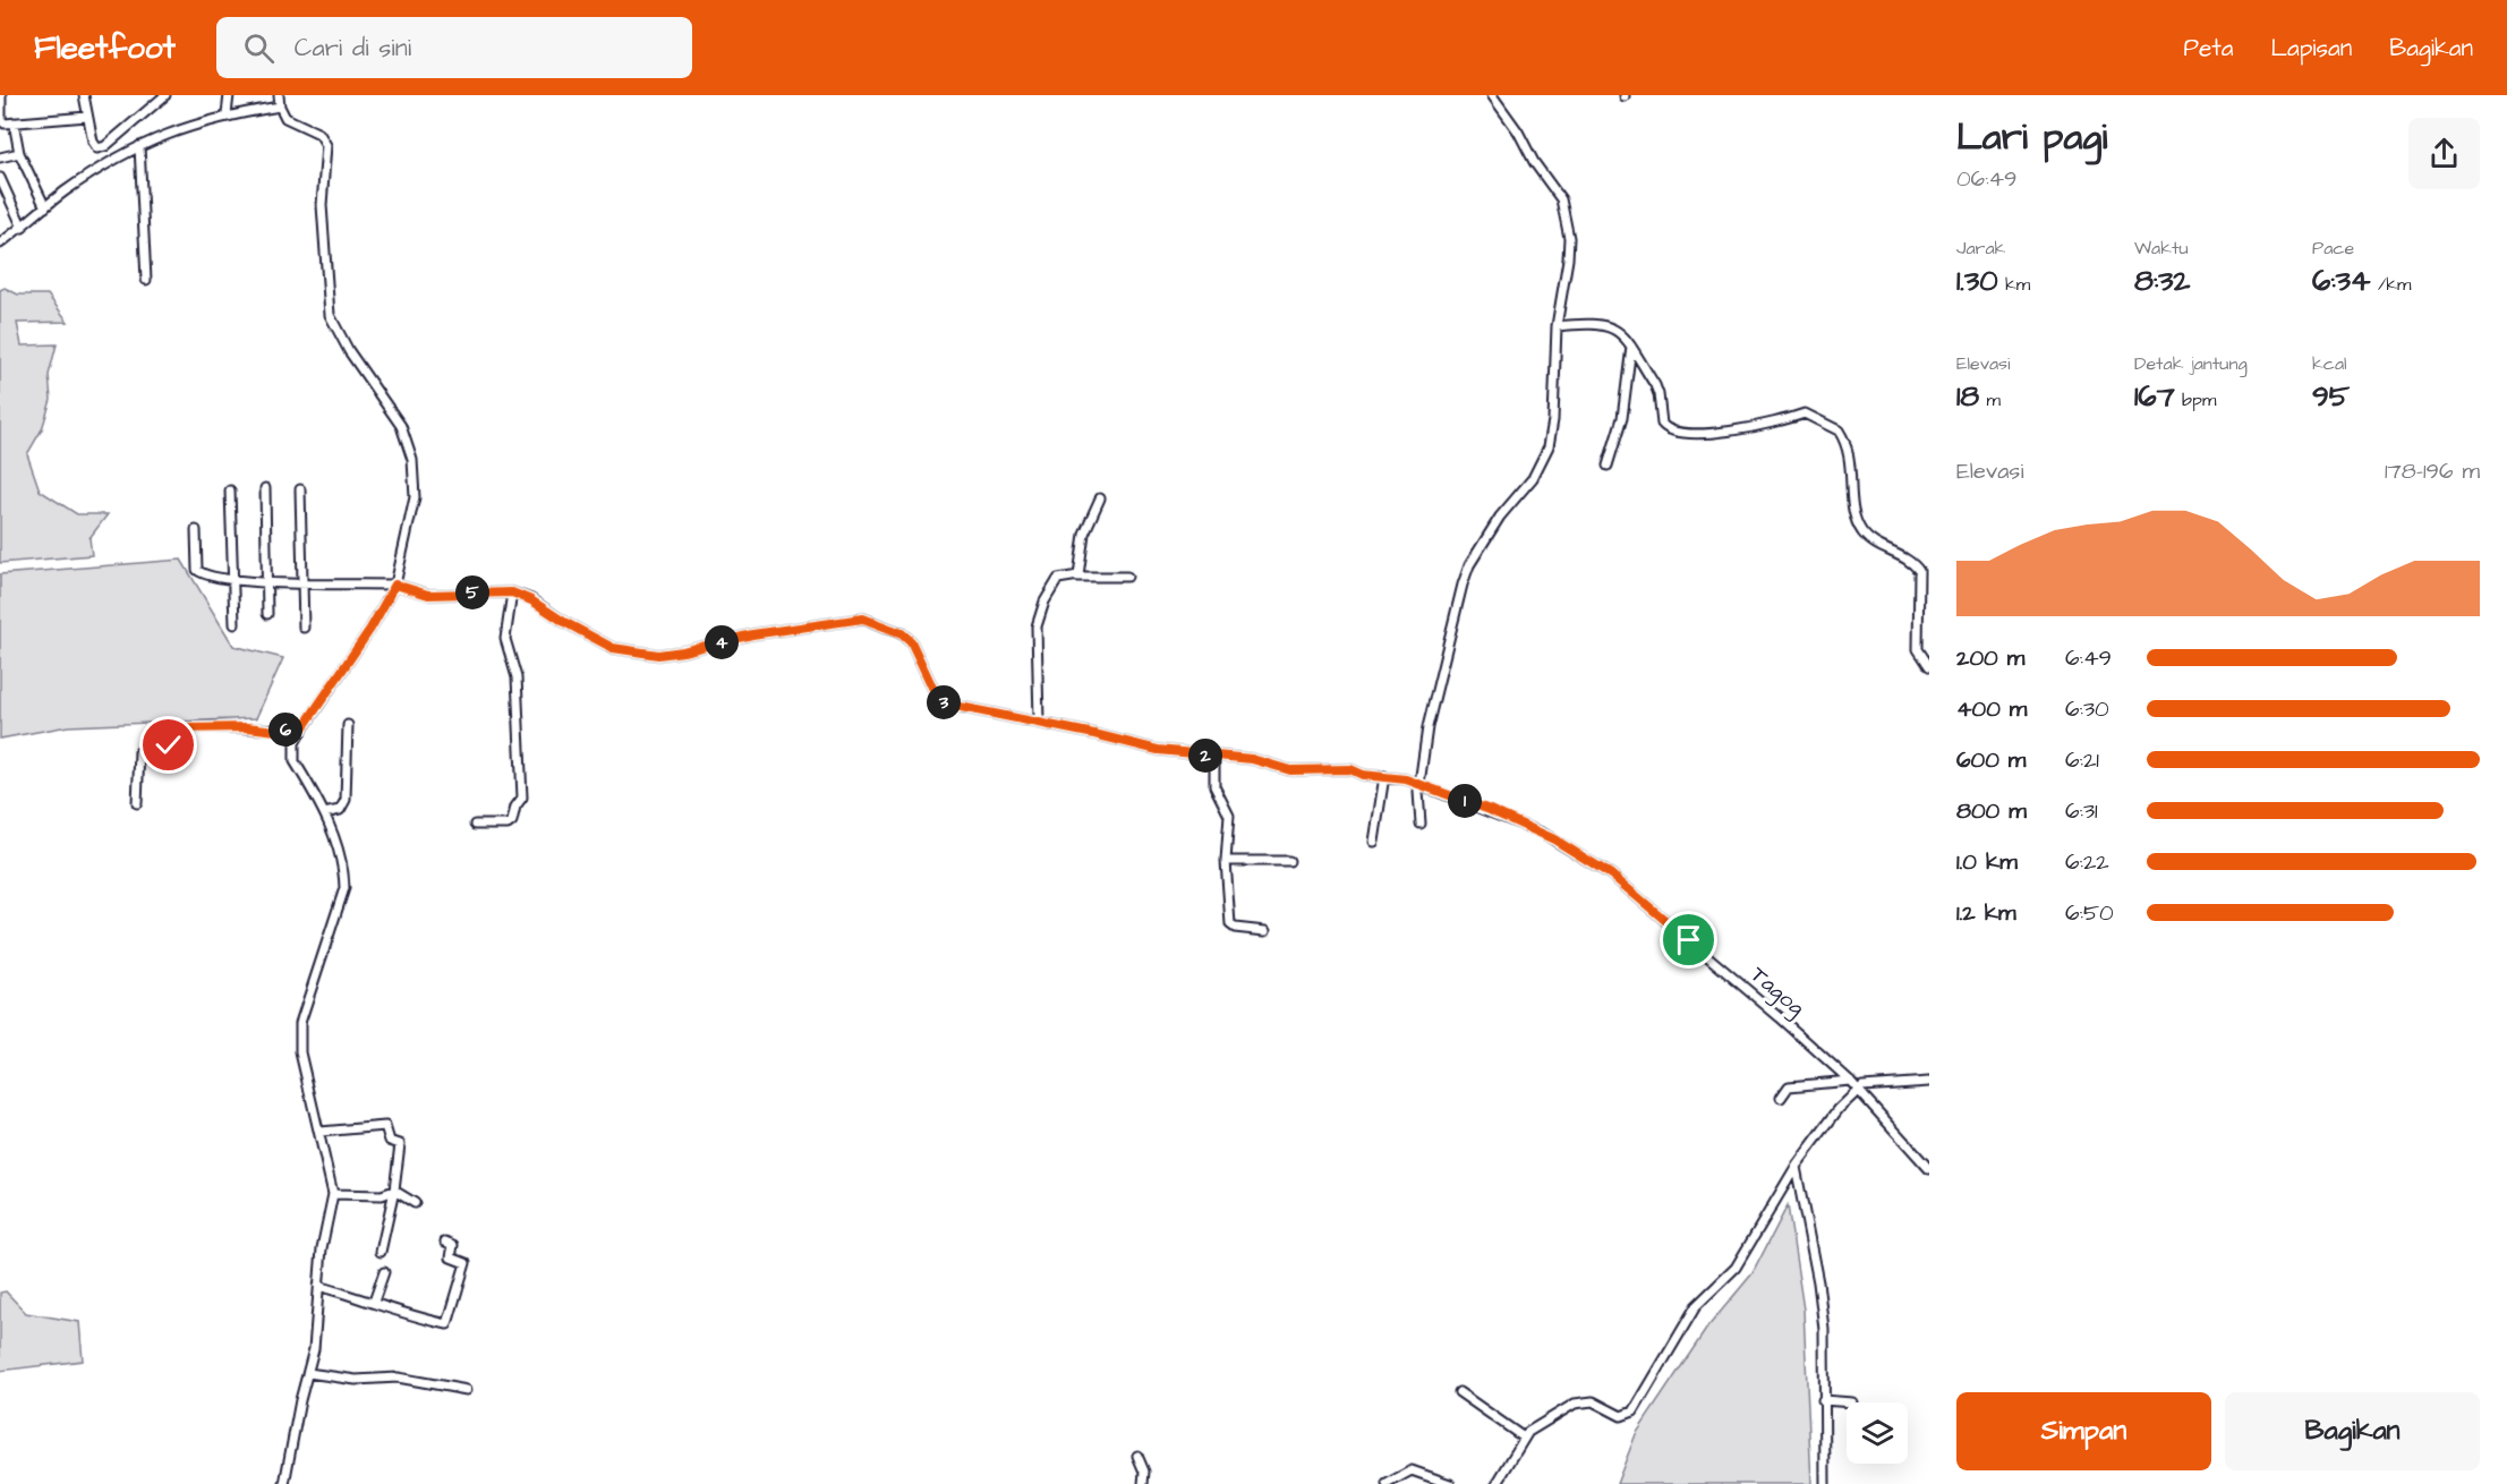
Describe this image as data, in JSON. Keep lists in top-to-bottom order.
{
  "streets": {
    "street": ["Tagog"]
  },
  "page": {
    "header": "Fleetfoot",
    "search": "Cari di sini",
    "nav": ["Peta", "Lapisan", "Bagikan"],
    "heading": ["Lari pagi", "06:49"],
    "stats": [
      ["Jarak", "1.30 km"],
      ["Waktu", "8:32"],
      ["Pace", "6:34 /km"],
      ["Elevasi", "18 m"],
      ["Detak jantung", "167 bpm"],
      ["kcal", "95"]
    ],
    "chart": ["Elevasi", "178–196 m"],
    "pins": [
      "5",
      "4",
      "3",
      "6",
      "2",
      "1"
    ],
    "list": [
      {
        "name": "200 m",
        "note": "6:49"
      },
      {
        "name": "400 m",
        "note": "6:30"
      },
      {
        "name": "600 m",
        "note": "6:21"
      },
      {
        "name": "800 m",
        "note": "6:31"
      },
      {
        "name": "1.0 km",
        "note": "6:22"
      },
      {
        "name": "1.2 km",
        "note": "6:50"
      }
    ],
    "buttons": ["Simpan", "Bagikan"]
  }
}
